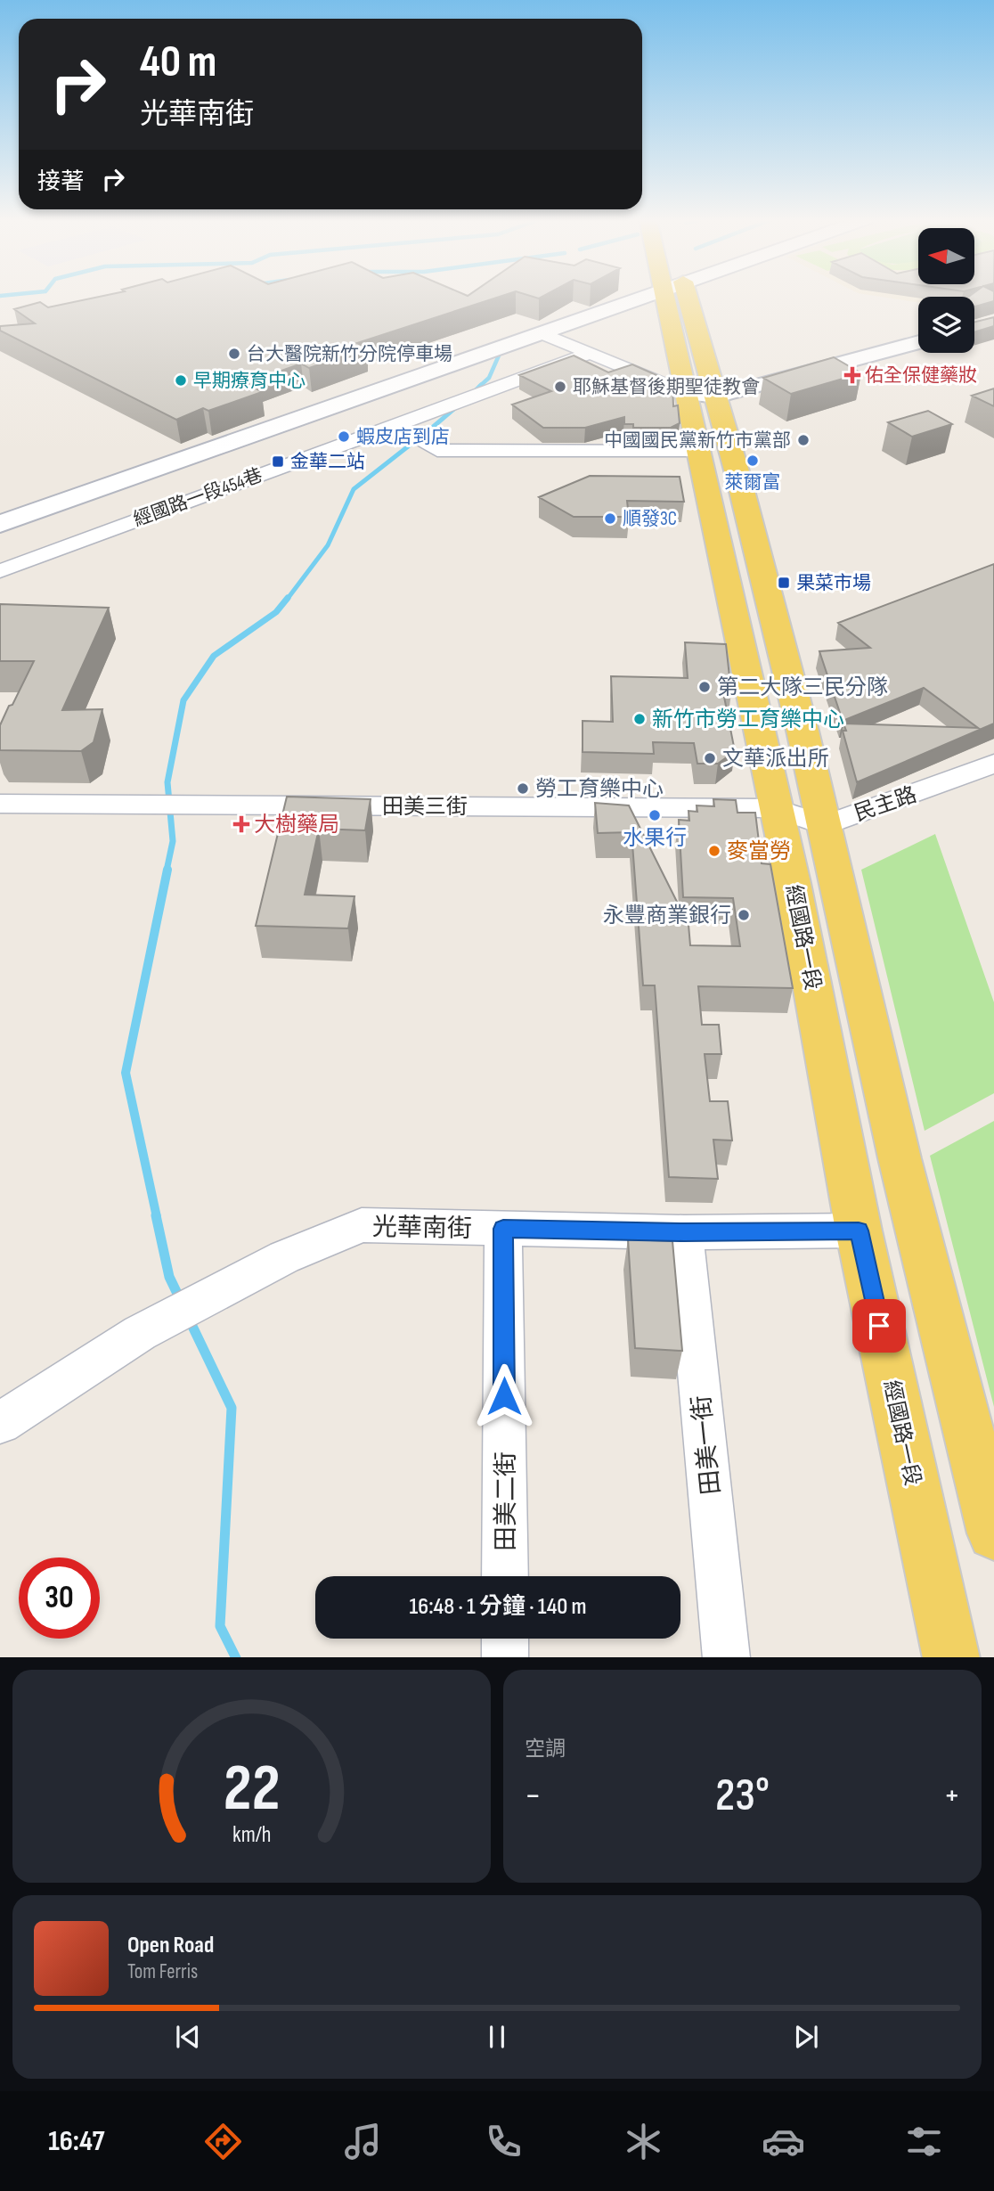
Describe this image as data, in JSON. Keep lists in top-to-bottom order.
{
  "streets": {
    "main road": ["經國路一段"],
    "street": [
      "經國路一段454巷",
      "民主路",
      "田美三街",
      "光華南街",
      "田美一街",
      "田美二街"
    ]
  },
  "crossings": [
    ["民主路", "田美三街"],
    ["民主路", "經國路一段"],
    ["田美三街", "經國路一段"],
    ["經國路一段", "光華南街"],
    ["光華南街", "田美一街"],
    ["光華南街", "田美二街"]
  ],
  "places": {
    "other": [
      "台大醫院新竹分院停車場",
      "早期療育中心",
      "耶穌基督後期聖徒教會",
      "蝦皮店到店",
      "中國國民黨新竹市黨部",
      "萊爾富",
      "順發3C",
      "第二大隊三民分隊",
      "新竹市勞工育樂中心",
      "文華派出所",
      "勞工育樂中心",
      "水果行",
      "麥當勞",
      "永豐商業銀行"
    ],
    "health": ["佑全保健藥妝", "大樹藥局"],
    "transit": ["金華二站", "果菜市場"]
  },
  "north": "left",
  "page": {
    "turn": ["40 m", "光華南街"],
    "then": "接著",
    "limit": "30",
    "trip": "16:48 · 1 分鐘 · 140 m",
    "tile": "空調",
    "heat": ["−", "23°", "+"],
    "song": ["Open Road", "Tom Ferris"],
    "tabs": "16:47",
    "gauge": ["22", "km/h"]
  }
}
